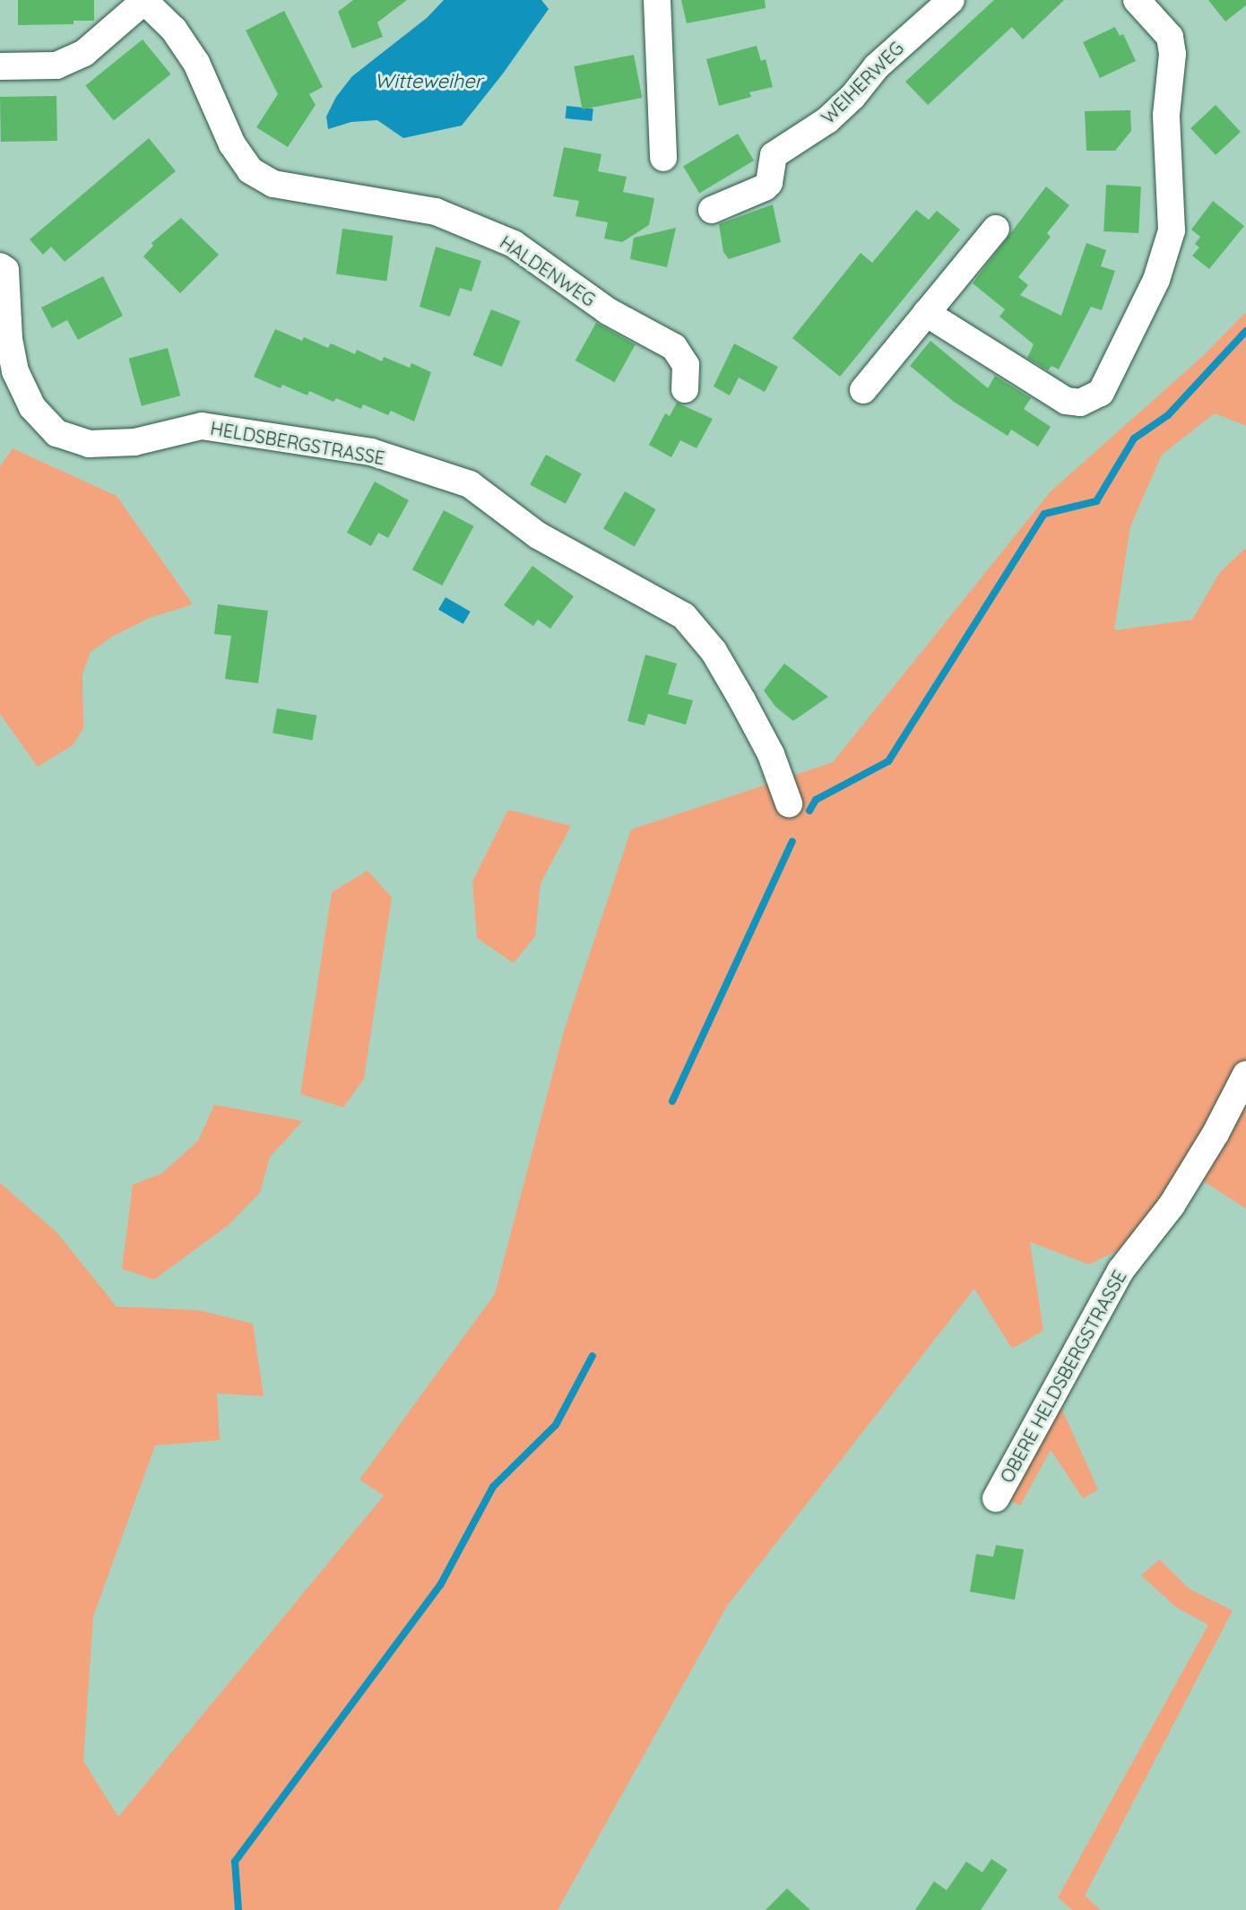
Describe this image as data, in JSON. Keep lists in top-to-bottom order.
{
  "streets": {
    "street": [
      "WEIHERWEG",
      "HALDENWEG",
      "HELDSBERGSTRASSE",
      "OBERE HELDSBERGSTRASSE"
    ]
  },
  "water": ["Witteweiher"]
}
